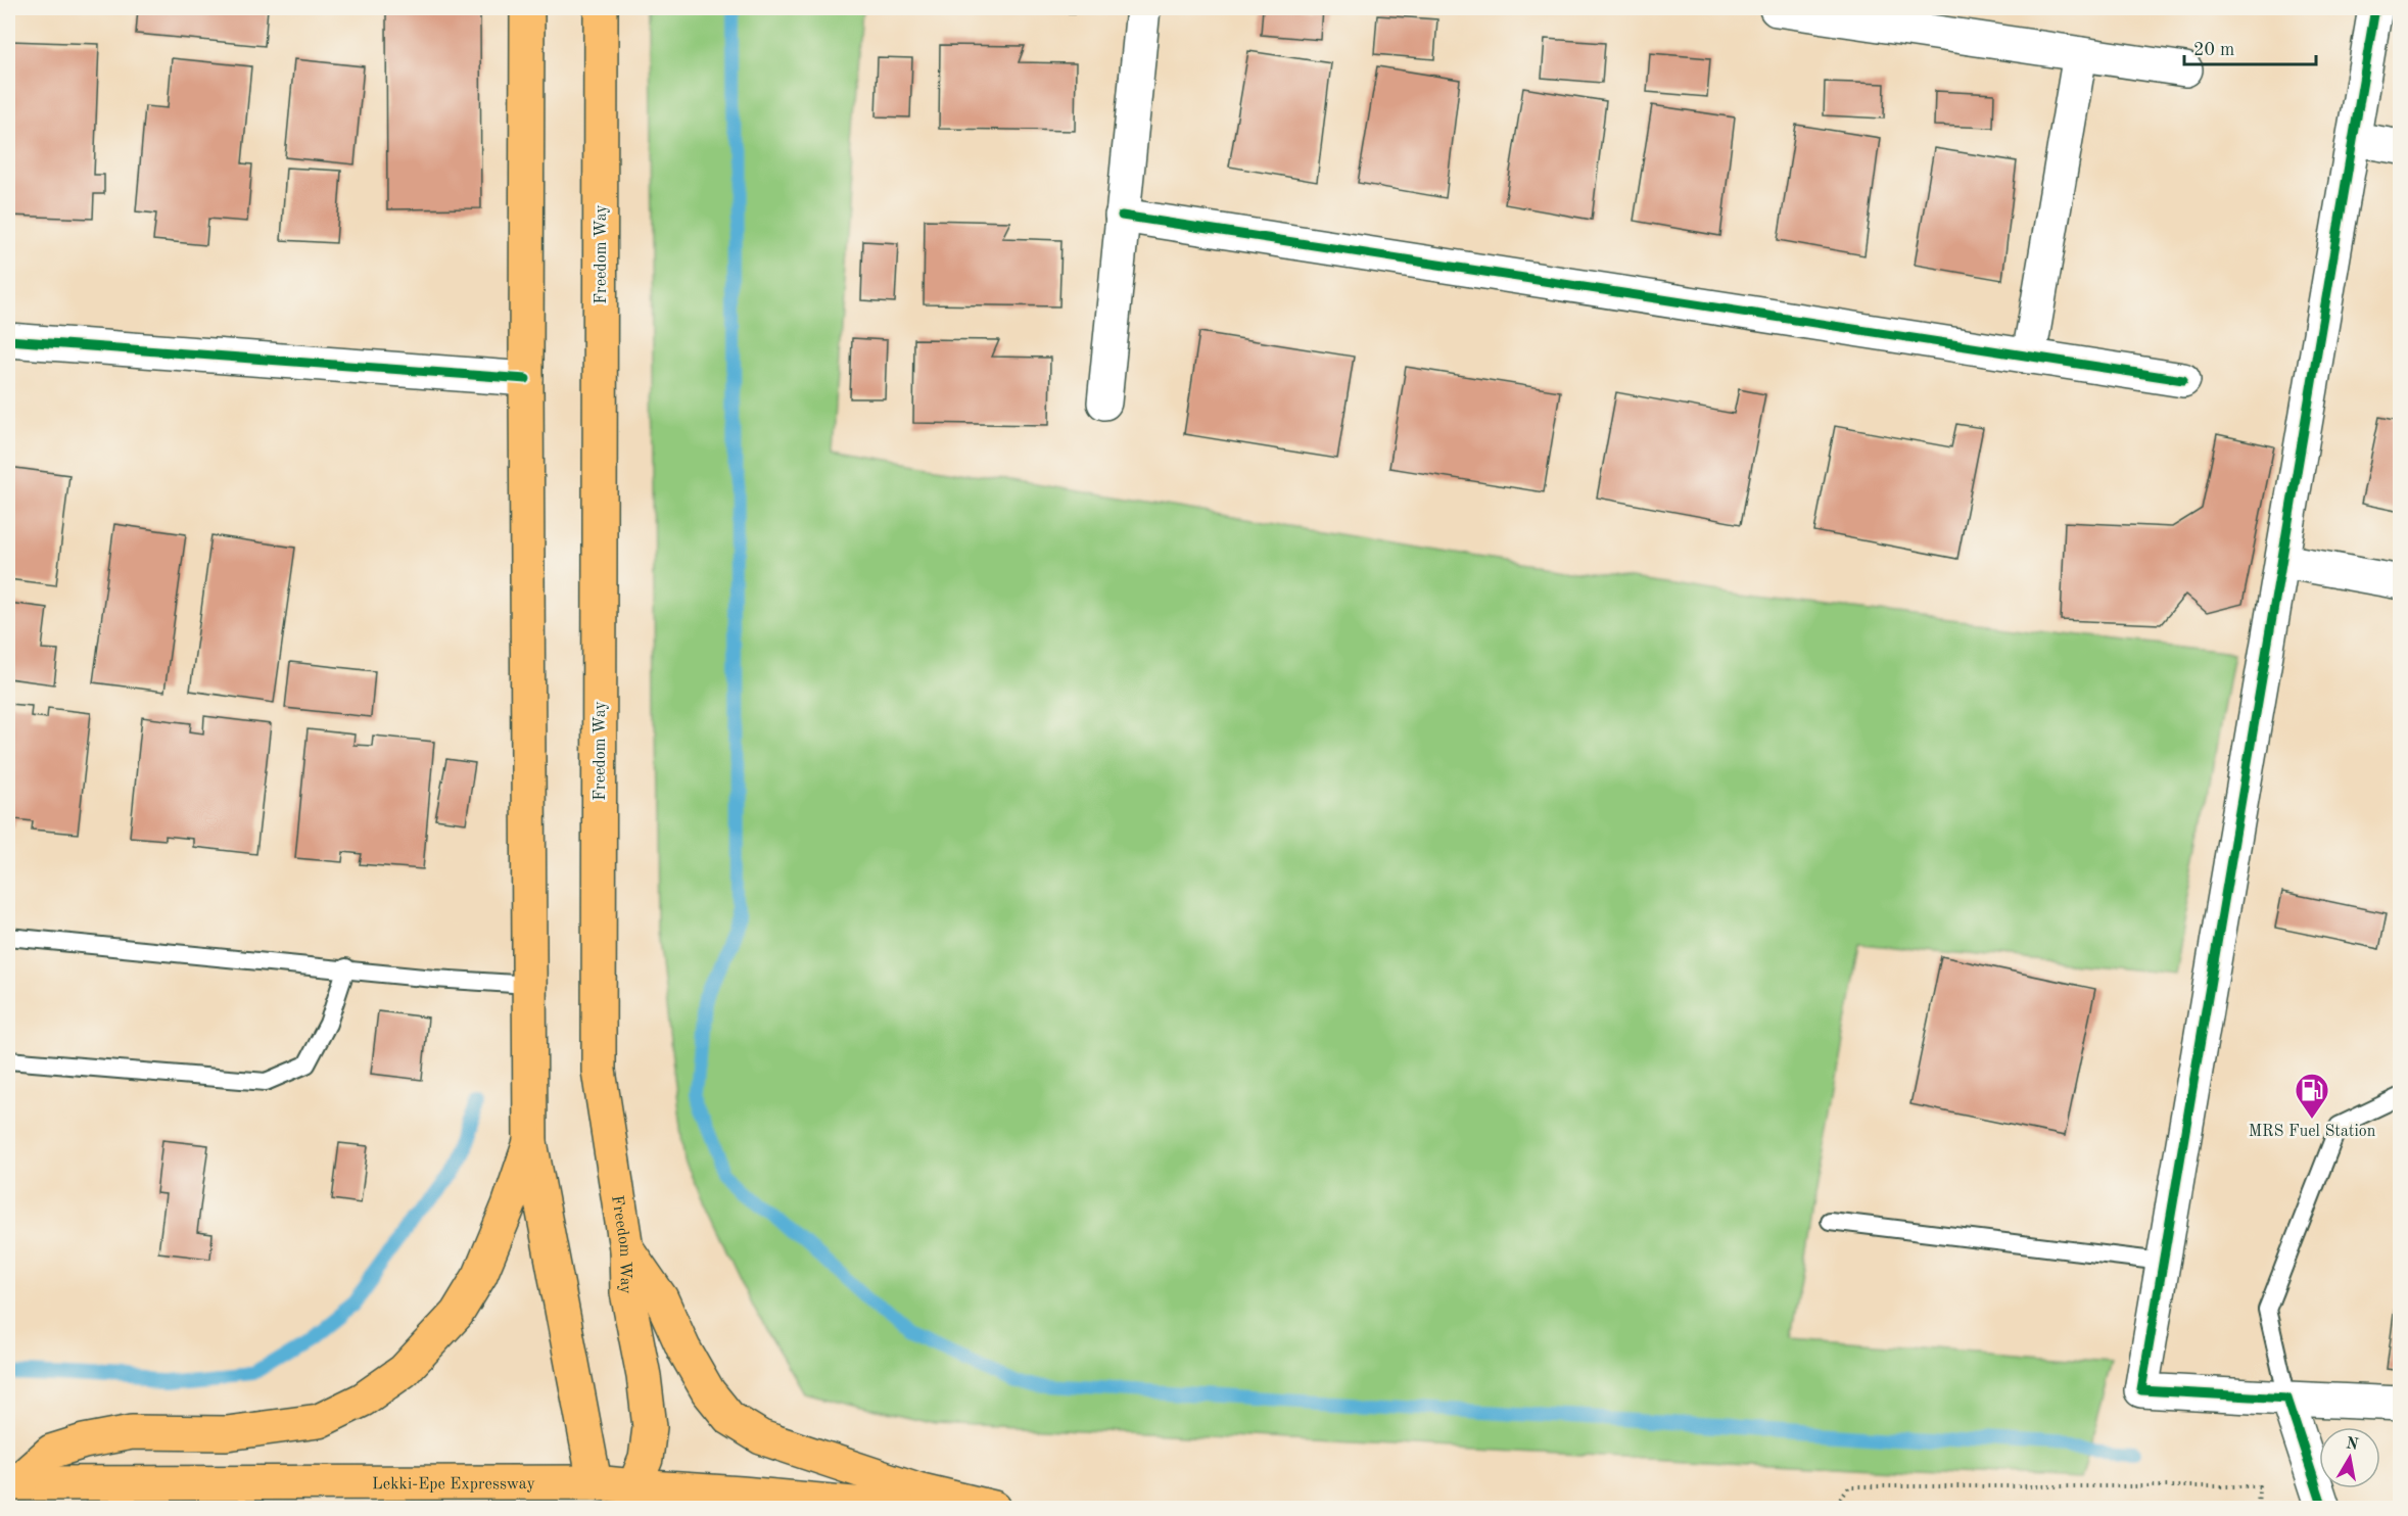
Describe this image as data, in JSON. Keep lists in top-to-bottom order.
{
  "streets": {
    "main road": ["Freedom Way", "Lekki-Epe Expressway"]
  },
  "crossings": [
    ["Freedom Way", "Lekki-Epe Expressway"]
  ],
  "places": {
    "fuel station": ["MRS Fuel Station"]
  },
  "scale_bar": "20 m",
  "north": "top"
}
